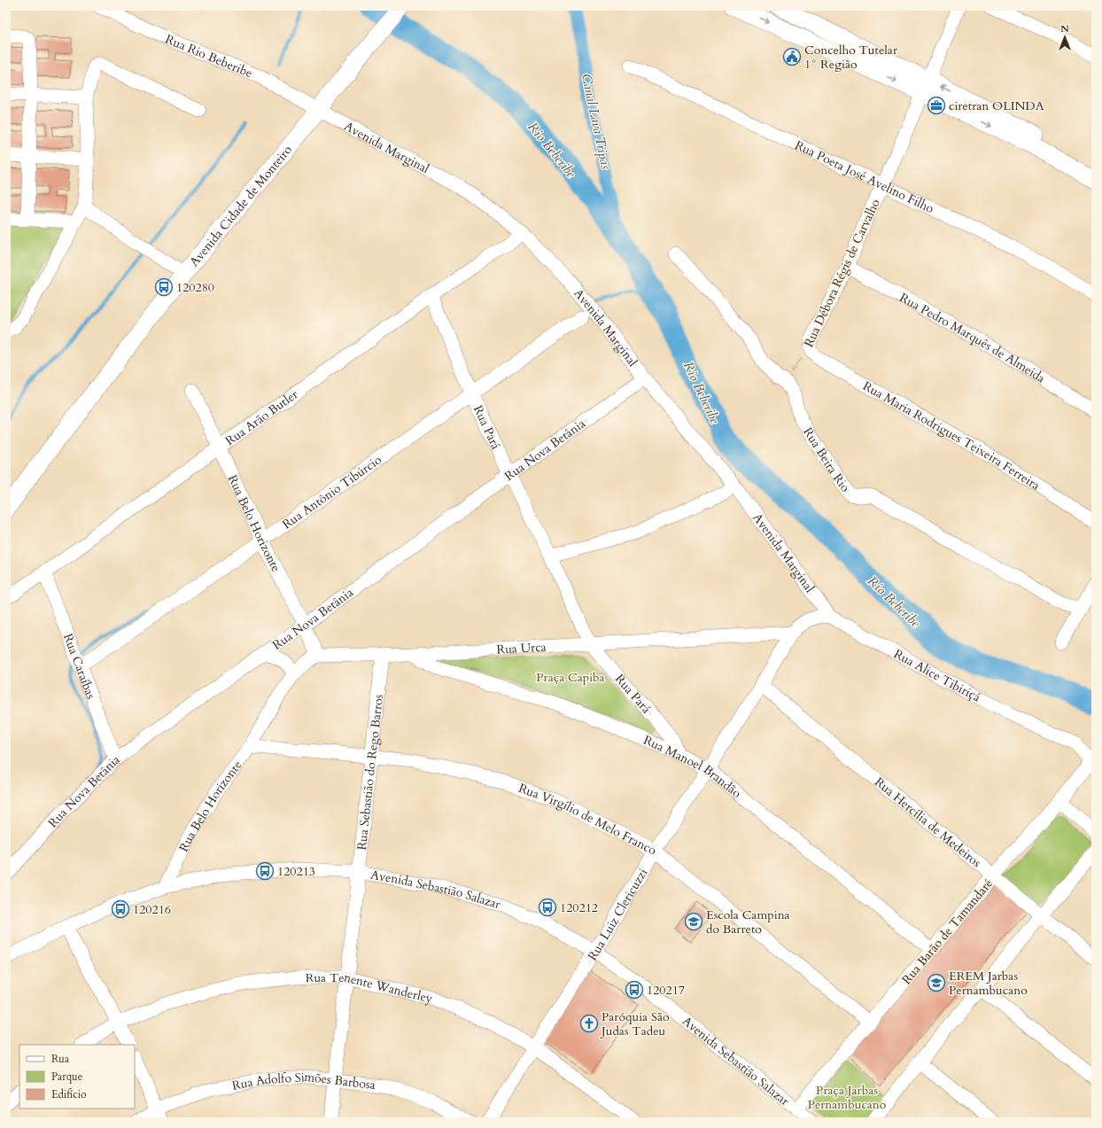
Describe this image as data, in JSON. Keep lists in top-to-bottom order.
{
  "streets": {
    "main road": ["Avenida Cidade de Monteiro"],
    "street": [
      "Rua Rio Beberibe",
      "Avenida Marginal",
      "Rua Poeta José Avelino Filho",
      "Rua Débora Régis de Carvalho",
      "Rua Pedro Marquês de Almeida",
      "Rua Arão Butler",
      "Rua Pará",
      "Rua Maria Rodrigues Teixeira Ferreira",
      "Rua Nova Betânia",
      "Rua Beira Rio",
      "Rua Antônio Tibúrcio",
      "Rua Belo Horizonte",
      "Rua Urca",
      "Rua Caraíbas",
      "Rua Alice Tibiriçá",
      "Rua Manoel Brandão",
      "Rua Sebastião do Rego Barros",
      "Rua Virgílio de Melo Franco",
      "Rua Hercília de Medeiros",
      "Avenida Sebastião Salazar",
      "Rua Luiz Clericuzzi",
      "Rua Barão de Tamandaré",
      "Rua Tenente Wanderley",
      "Rua Adolfo Simões Barbosa"
    ]
  },
  "crossings": [
    ["Rua Rio Beberibe", "Avenida Marginal"],
    ["Rua Rio Beberibe", "Avenida Cidade de Monteiro"],
    ["Avenida Marginal", "Avenida Cidade de Monteiro"],
    ["Avenida Marginal", "Rua Alice Tibiriçá"],
    ["Rua Poeta José Avelino Filho", "Rua Débora Régis de Carvalho"],
    ["Rua Débora Régis de Carvalho", "Rua Pedro Marquês de Almeida"],
    ["Rua Débora Régis de Carvalho", "Rua Maria Rodrigues Teixeira Ferreira"],
    ["Rua Débora Régis de Carvalho", "Rua Beira Rio"],
    ["Rua Arão Butler", "Rua Pará"],
    ["Rua Arão Butler", "Rua Belo Horizonte"],
    ["Rua Arão Butler", "Rua Caraíbas"],
    ["Rua Pará", "Rua Nova Betânia"],
    ["Rua Pará", "Rua Antônio Tibúrcio"],
    ["Rua Pará", "Rua Urca"],
    ["Rua Pará", "Rua Manoel Brandão"],
    ["Rua Nova Betânia", "Rua Belo Horizonte"],
    ["Rua Nova Betânia", "Rua Caraíbas"],
    ["Rua Antônio Tibúrcio", "Rua Belo Horizonte"],
    ["Rua Antônio Tibúrcio", "Rua Caraíbas"],
    ["Rua Belo Horizonte", "Rua Urca"],
    ["Rua Belo Horizonte", "Rua Virgílio de Melo Franco"],
    ["Rua Belo Horizonte", "Avenida Sebastião Salazar"],
    ["Rua Urca", "Rua Manoel Brandão"],
    ["Rua Urca", "Rua Sebastião do Rego Barros"],
    ["Rua Urca", "Rua Luiz Clericuzzi"],
    ["Rua Alice Tibiriçá", "Rua Barão de Tamandaré"],
    ["Rua Manoel Brandão", "Rua Luiz Clericuzzi"],
    ["Rua Manoel Brandão", "Rua Barão de Tamandaré"],
    ["Rua Sebastião do Rego Barros", "Rua Virgílio de Melo Franco"],
    ["Rua Sebastião do Rego Barros", "Avenida Sebastião Salazar"],
    ["Rua Sebastião do Rego Barros", "Rua Tenente Wanderley"],
    ["Rua Sebastião do Rego Barros", "Rua Adolfo Simões Barbosa"],
    ["Rua Virgílio de Melo Franco", "Rua Luiz Clericuzzi"],
    ["Rua Virgílio de Melo Franco", "Rua Barão de Tamandaré"],
    ["Rua Hercília de Medeiros", "Rua Luiz Clericuzzi"],
    ["Rua Hercília de Medeiros", "Rua Barão de Tamandaré"],
    ["Avenida Sebastião Salazar", "Rua Luiz Clericuzzi"],
    ["Avenida Sebastião Salazar", "Rua Barão de Tamandaré"],
    ["Rua Luiz Clericuzzi", "Rua Tenente Wanderley"]
  ],
  "water": ["Canal Lava Tripas", "Rio Beberibe"],
  "parks": ["Praça Capiba", "Praça Jarbas Pernambucano"],
  "places": {
    "public building": ["Concelho Tutelar 1° Região"],
    "office": ["ciretran OLINDA"],
    "bus stop": [
      "120280",
      "120213",
      "120212",
      "120216",
      "120217"
    ],
    "school or university": ["Escola Campina do Barreto", "EREM Jarbas Pernambucano"],
    "church": ["Paróquia São Judas Tadeu"]
  },
  "legend": ["Rua", "Parque", "Edifício"],
  "north": "top"
}
